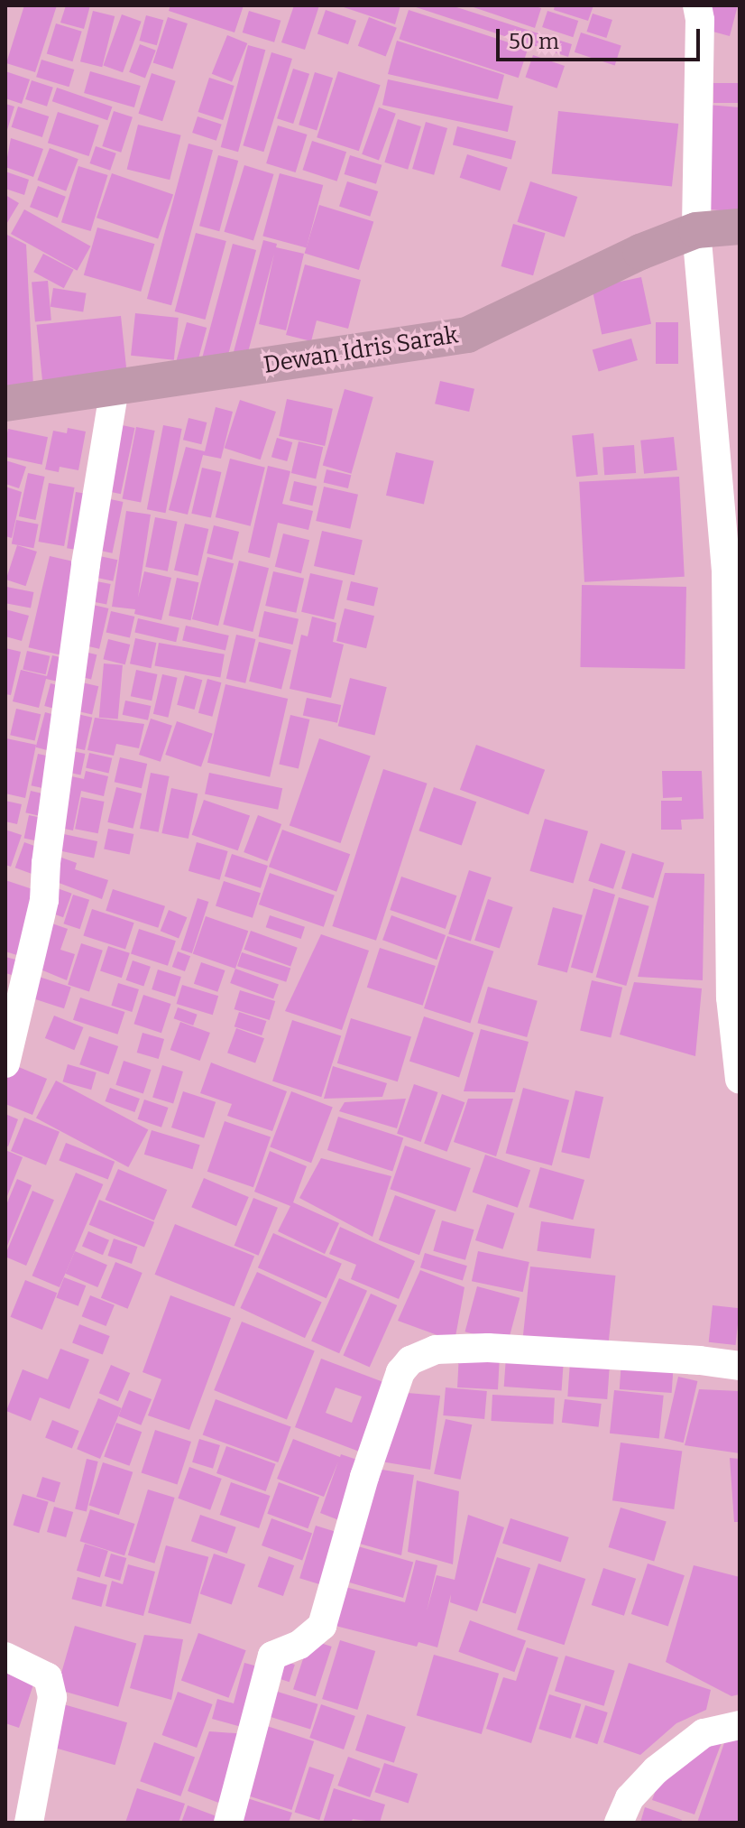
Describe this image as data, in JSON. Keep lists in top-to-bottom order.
{
  "streets": {
    "main road": ["Dewan Idris Sarak"]
  },
  "scale_bar": "50 m"
}
